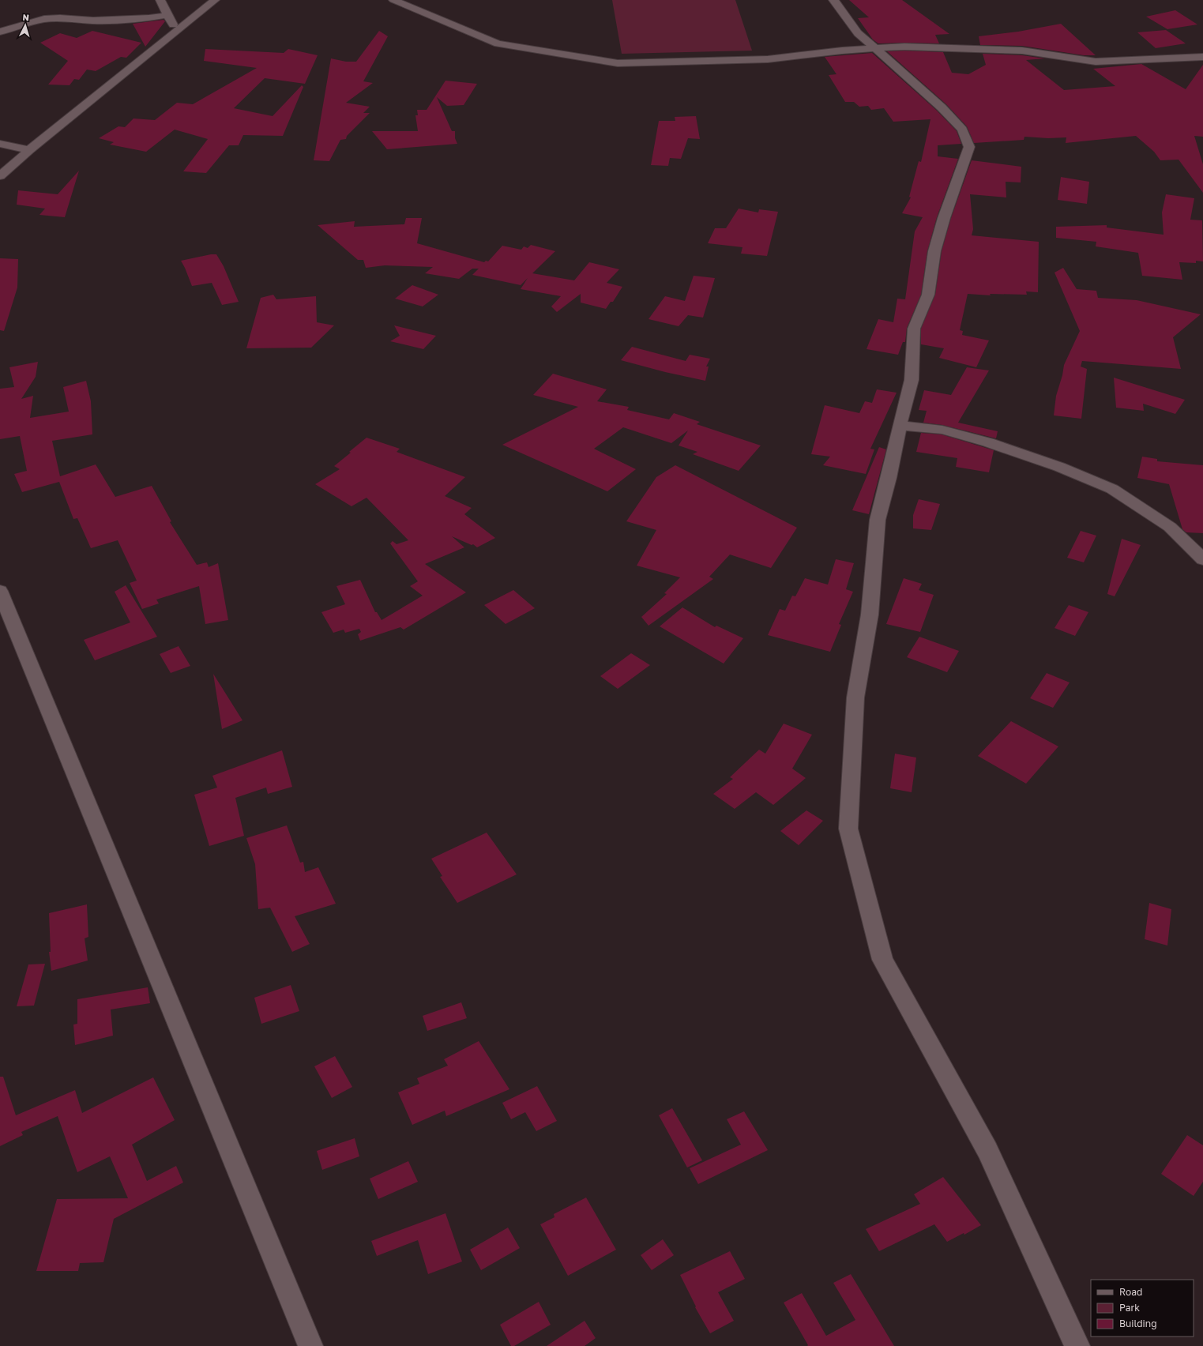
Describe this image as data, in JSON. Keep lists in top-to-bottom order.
{
  "legend": ["Road", "Park", "Building"],
  "north": "top"
}
